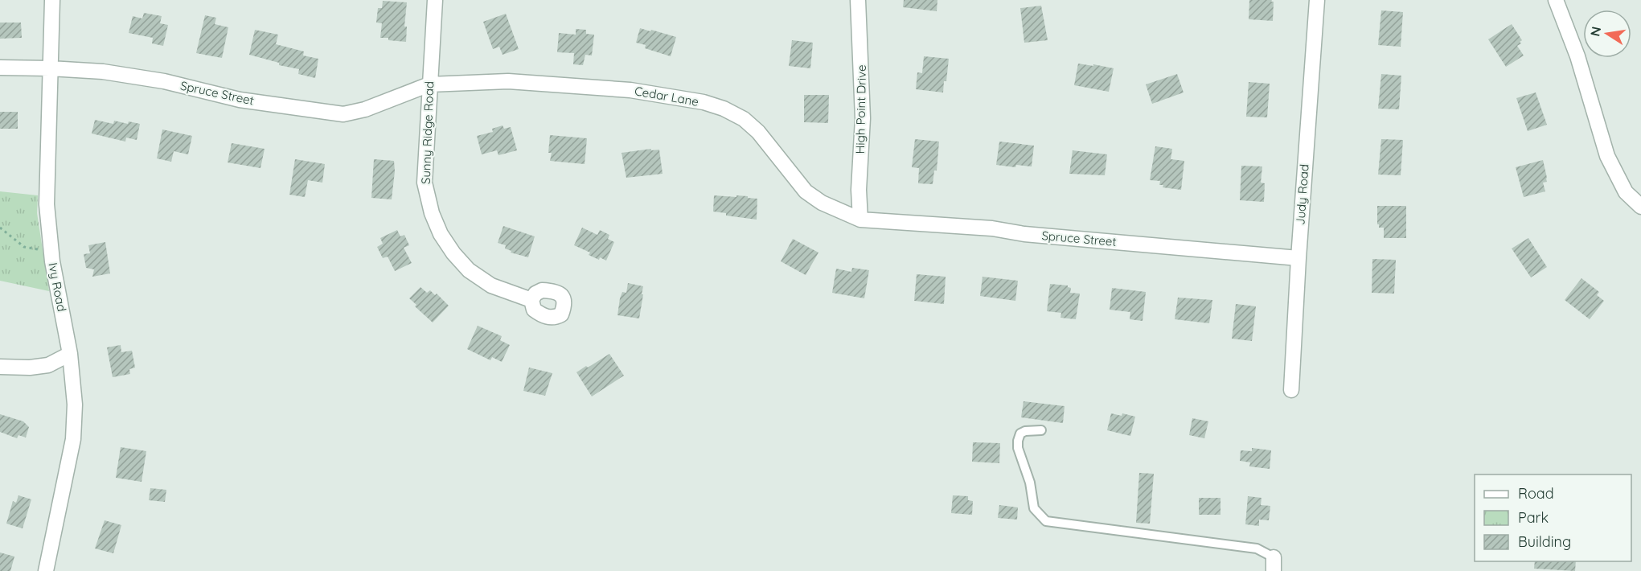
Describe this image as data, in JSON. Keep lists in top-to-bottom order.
{
  "streets": {
    "street": [
      "Spruce Street",
      "Cedar Lane",
      "High Point Drive",
      "Sunny Ridge Road",
      "Judy Road",
      "Ivy Road"
    ]
  },
  "crossings": [
    ["Spruce Street", "Cedar Lane"],
    ["Spruce Street", "High Point Drive"],
    ["Spruce Street", "Sunny Ridge Road"],
    ["Spruce Street", "Judy Road"],
    ["Spruce Street", "Ivy Road"],
    ["Cedar Lane", "High Point Drive"],
    ["Cedar Lane", "Sunny Ridge Road"]
  ],
  "legend": ["Road", "Park", "Building"],
  "north": "left"
}
